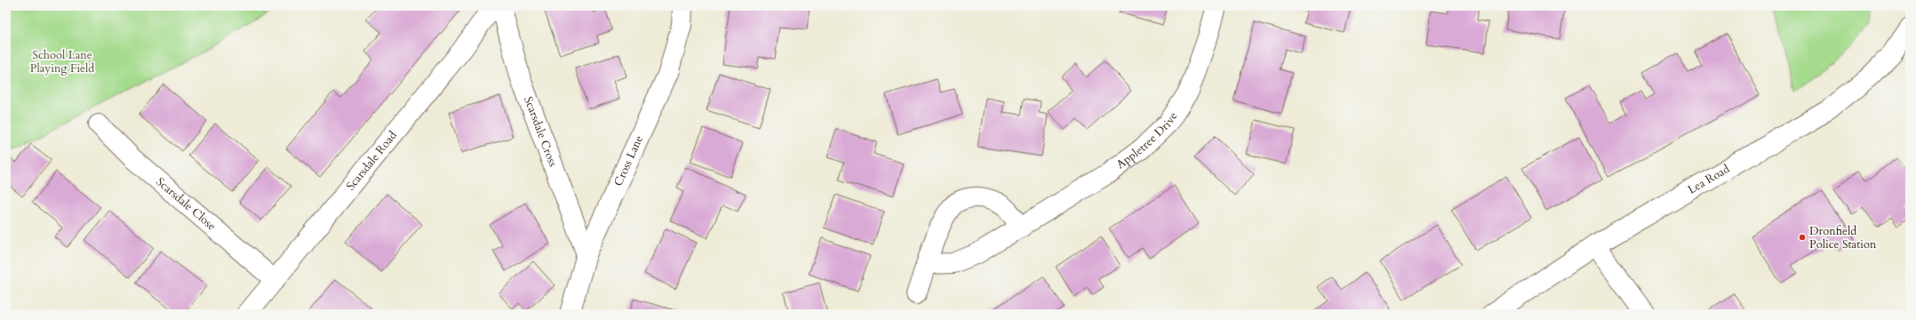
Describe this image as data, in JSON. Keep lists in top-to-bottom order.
{
  "streets": {
    "street": [
      "Scarsdale Cross",
      "Appletree Drive",
      "Cross Lane",
      "Scarsdale Road",
      "Lea Road",
      "Scarsdale Close"
    ]
  },
  "crossings": [
    ["Scarsdale Cross", "Cross Lane"],
    ["Scarsdale Road", "Scarsdale Close"]
  ],
  "parks": ["School Lane Playing Field"],
  "places": ["Dronfield Police Station"]
}
